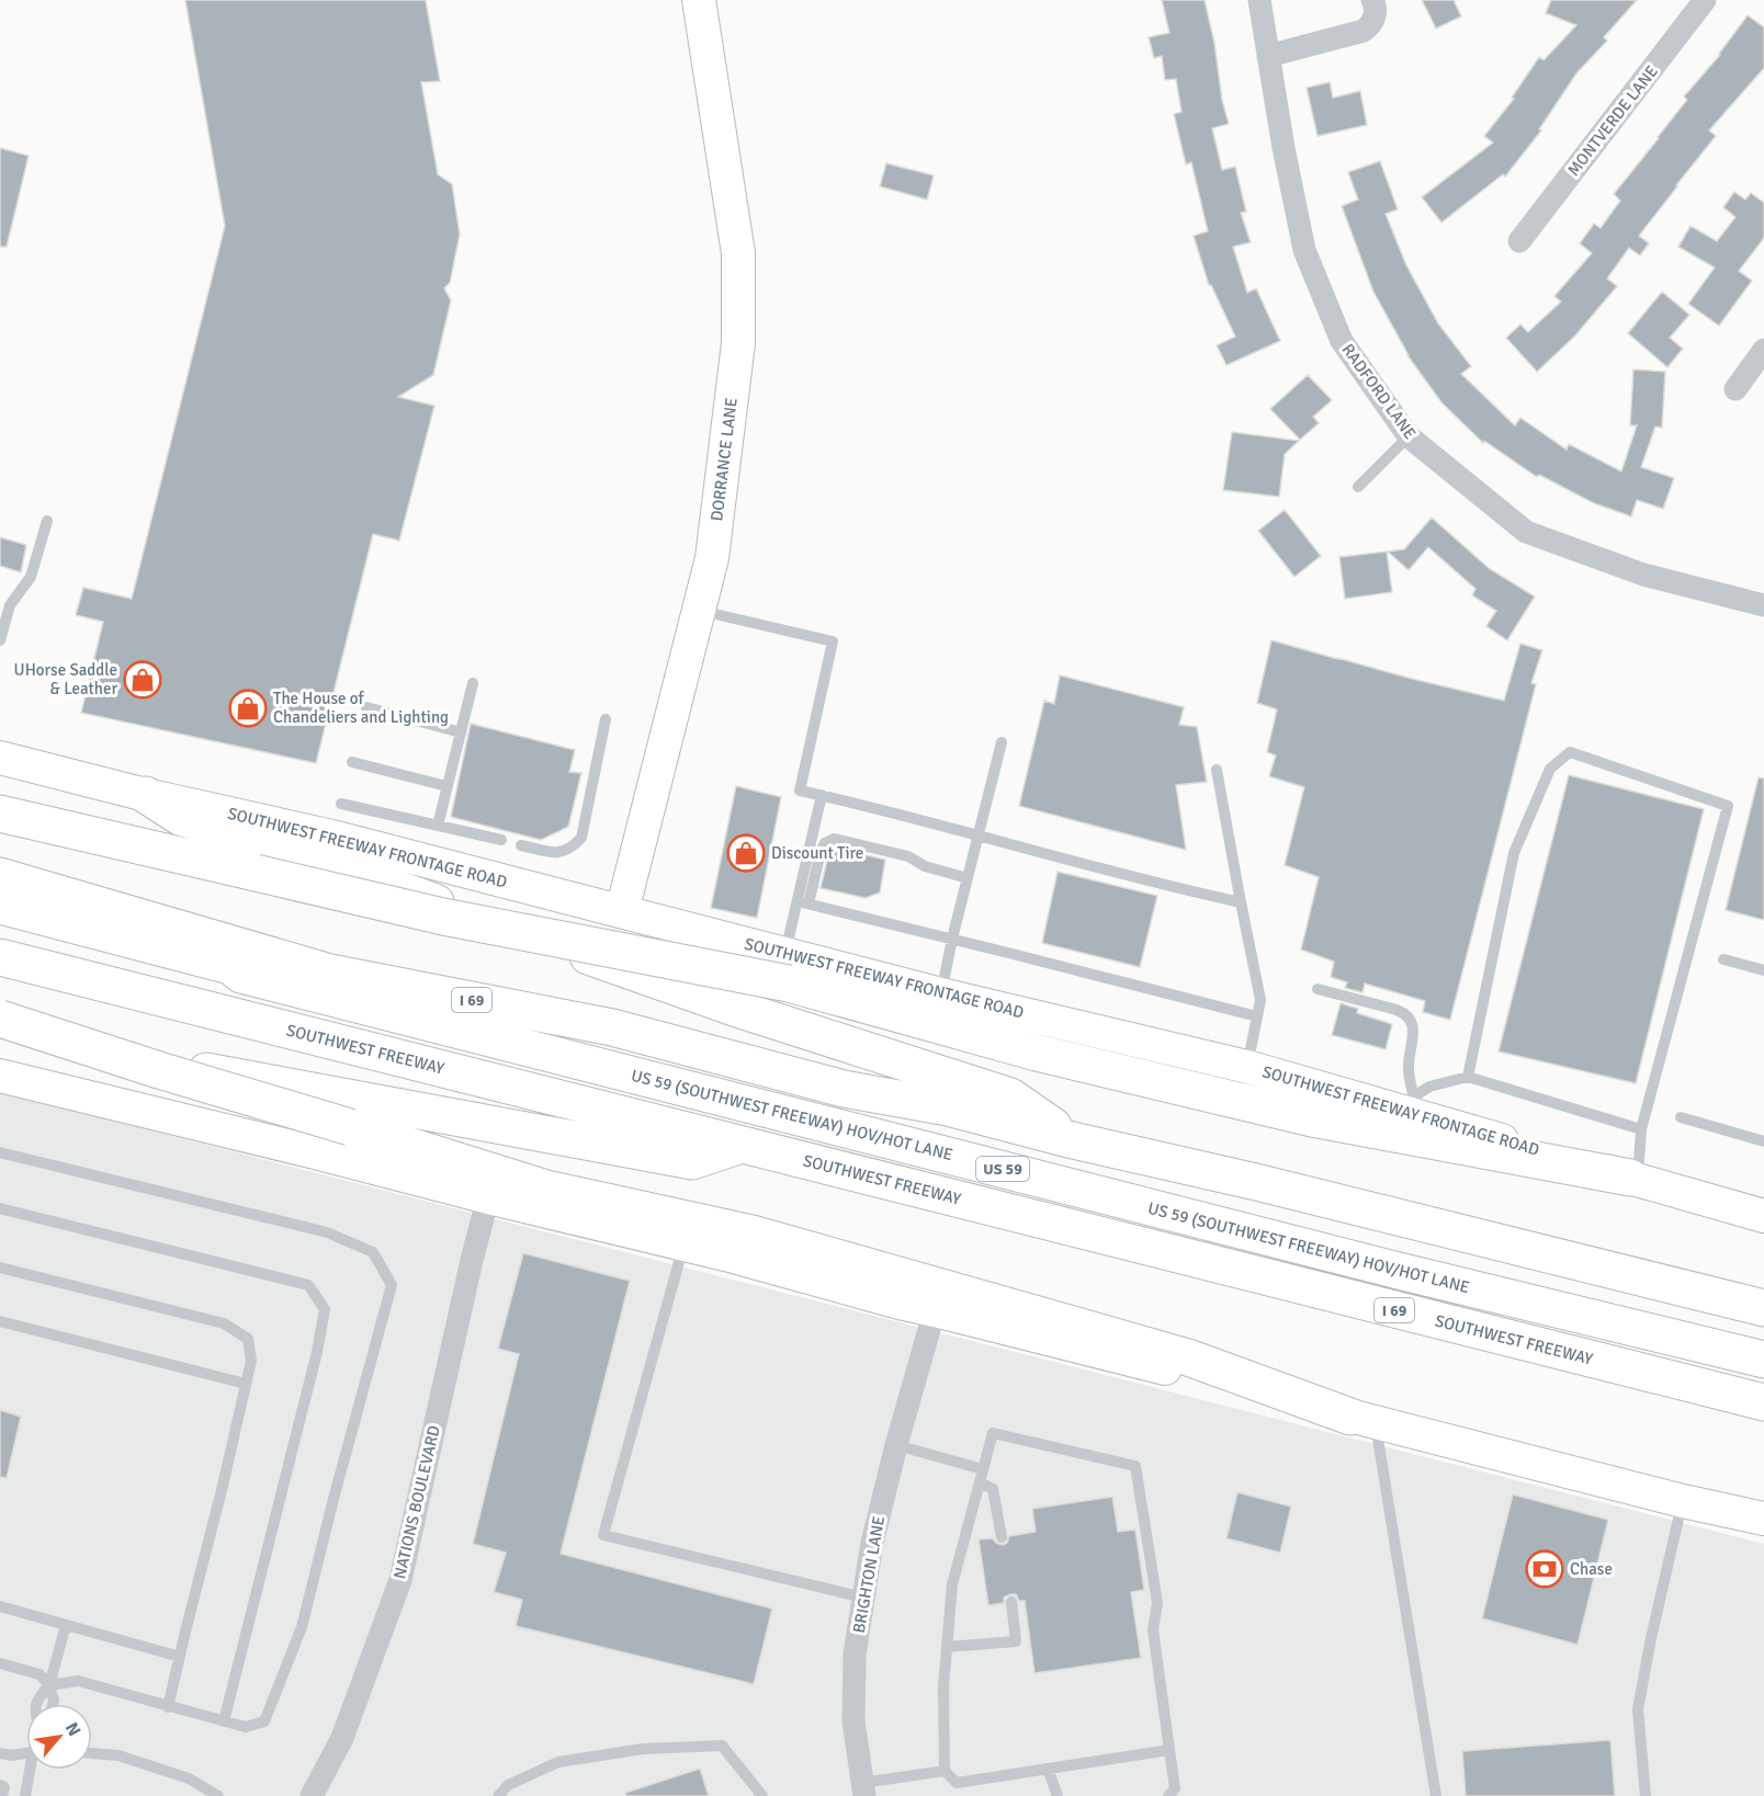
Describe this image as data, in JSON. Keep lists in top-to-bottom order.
{
  "streets": {
    "highway": [
      "I 69",
      "SOUTHWEST FREEWAY",
      "US 59 (SOUTHWEST FREEWAY) HOV/HOT LANE",
      "US 59"
    ],
    "main road": ["DORRANCE LANE", "SOUTHWEST FREEWAY FRONTAGE ROAD"],
    "street": [
      "MONTVERDE LANE",
      "RADFORD LANE",
      "NATIONS BOULEVARD",
      "BRIGHTON LANE"
    ]
  },
  "crossings": [
    ["DORRANCE LANE", "SOUTHWEST FREEWAY FRONTAGE ROAD"]
  ],
  "places": {
    "shop": ["UHorse Saddle & Leather", "The House of Chandeliers and Lighting", "Discount Tire"],
    "bank": ["Chase"]
  },
  "north": "top right"
}
